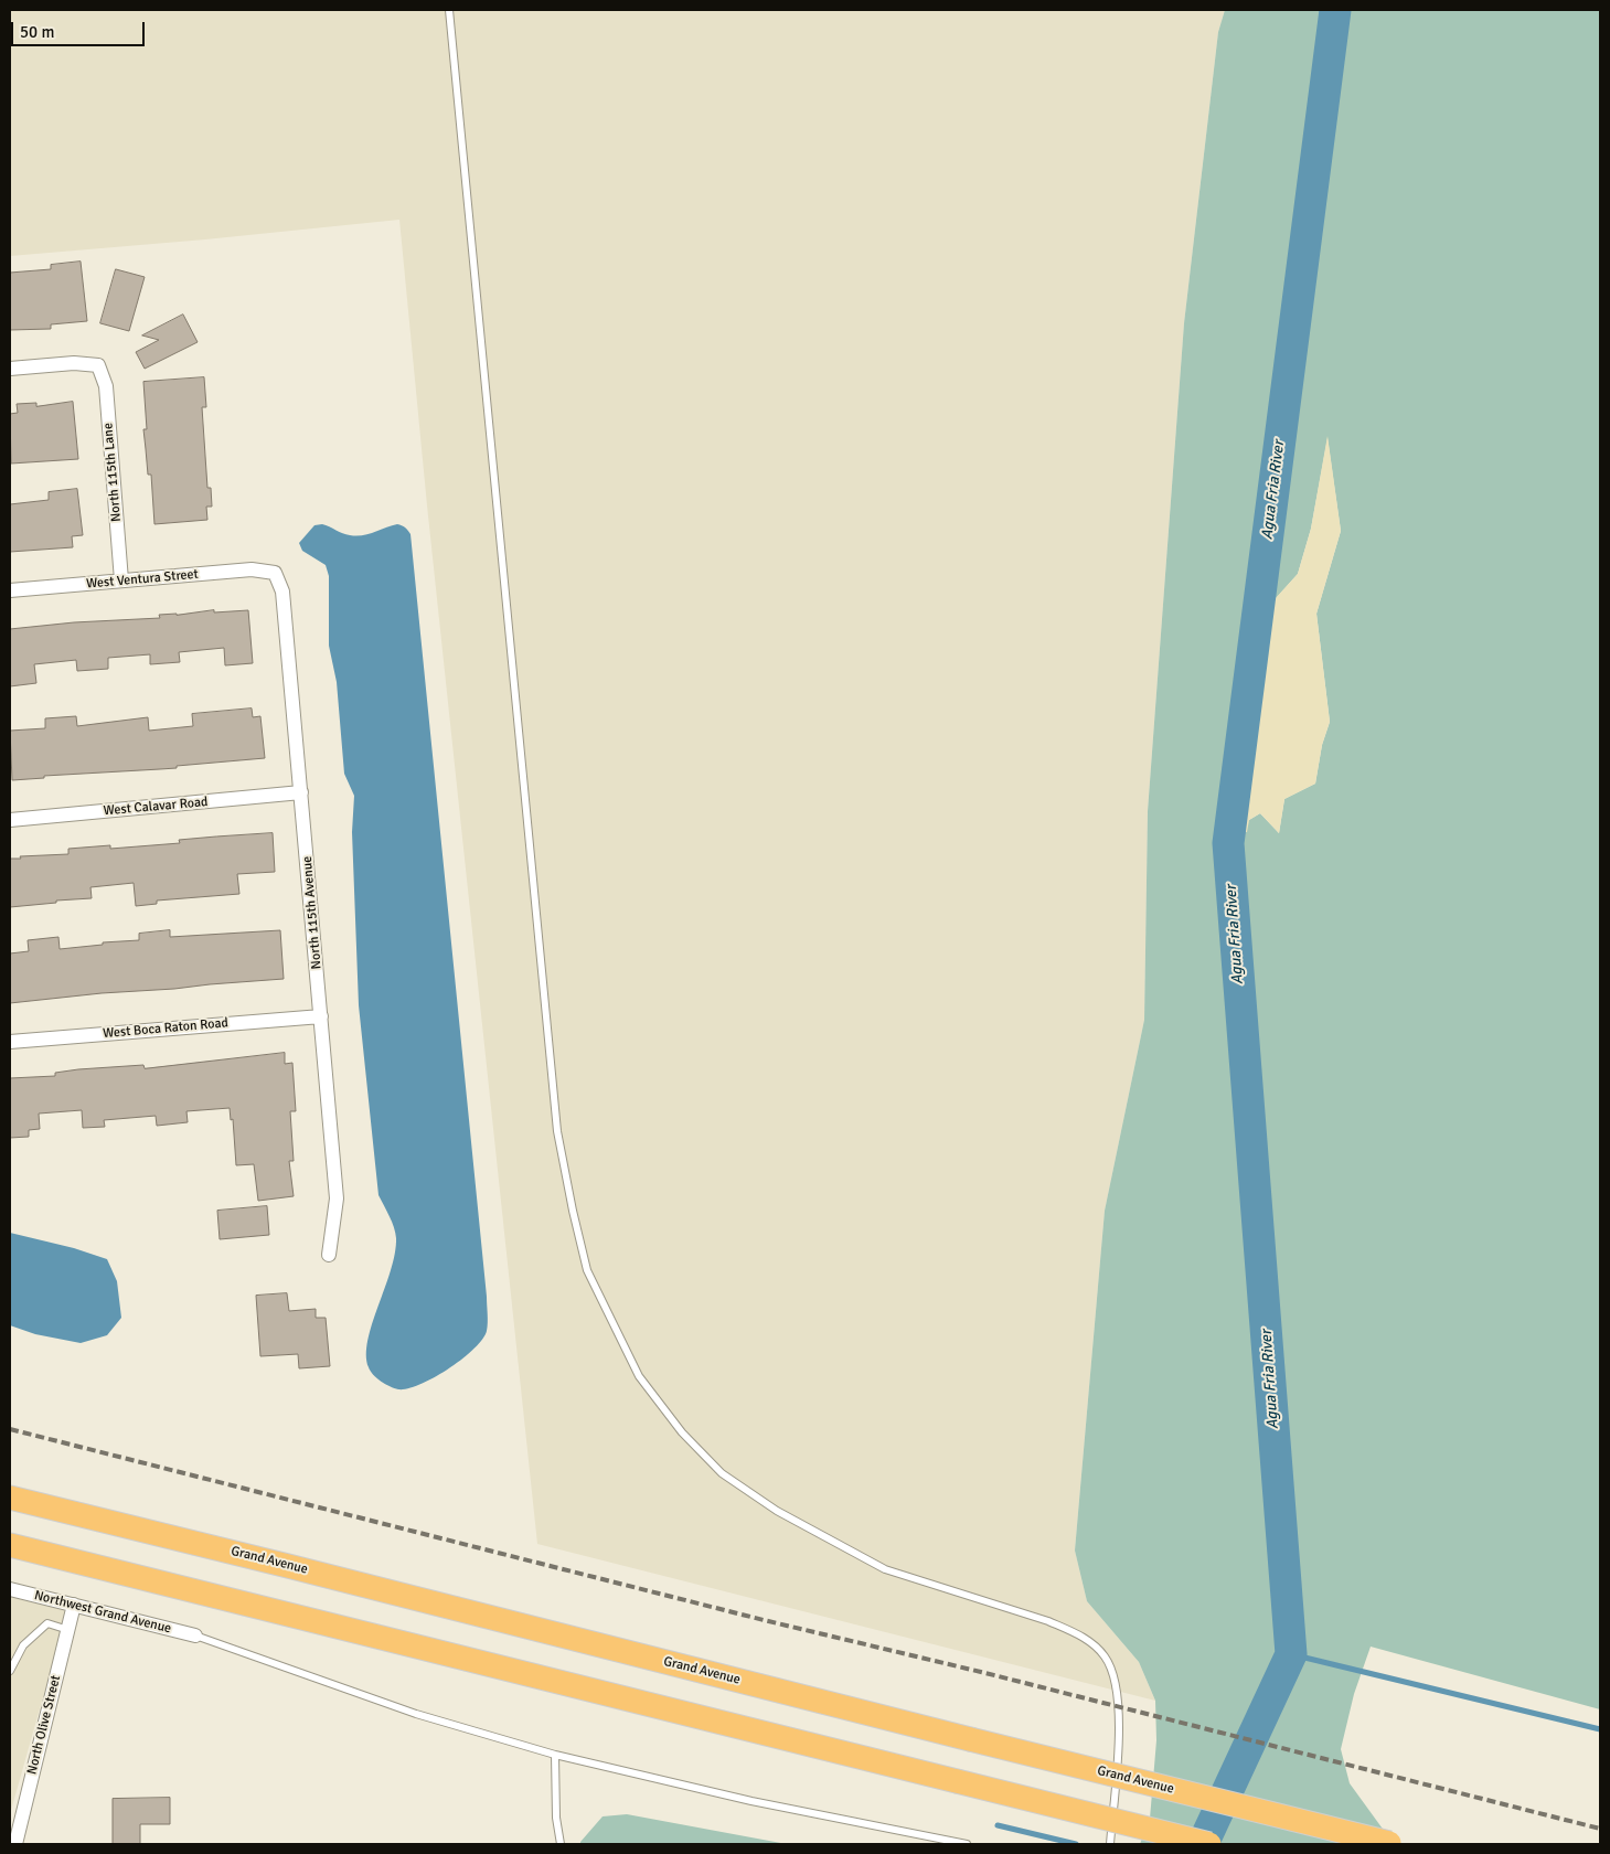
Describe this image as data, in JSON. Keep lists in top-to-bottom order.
{
  "streets": {
    "highway": ["Grand Avenue"],
    "street": [
      "North 115th Lane",
      "West Ventura Street",
      "West Calavar Road",
      "North 115th Avenue",
      "West Boca Raton Road",
      "Northwest Grand Avenue",
      "North Olive Street"
    ]
  },
  "crossings": [
    ["North 115th Lane", "West Ventura Street"],
    ["West Ventura Street", "North 115th Avenue"],
    ["West Calavar Road", "North 115th Avenue"],
    ["North 115th Avenue", "West Boca Raton Road"],
    ["Northwest Grand Avenue", "North Olive Street"]
  ],
  "water": ["Agua Fria River"],
  "scale_bar": "50 m"
}
